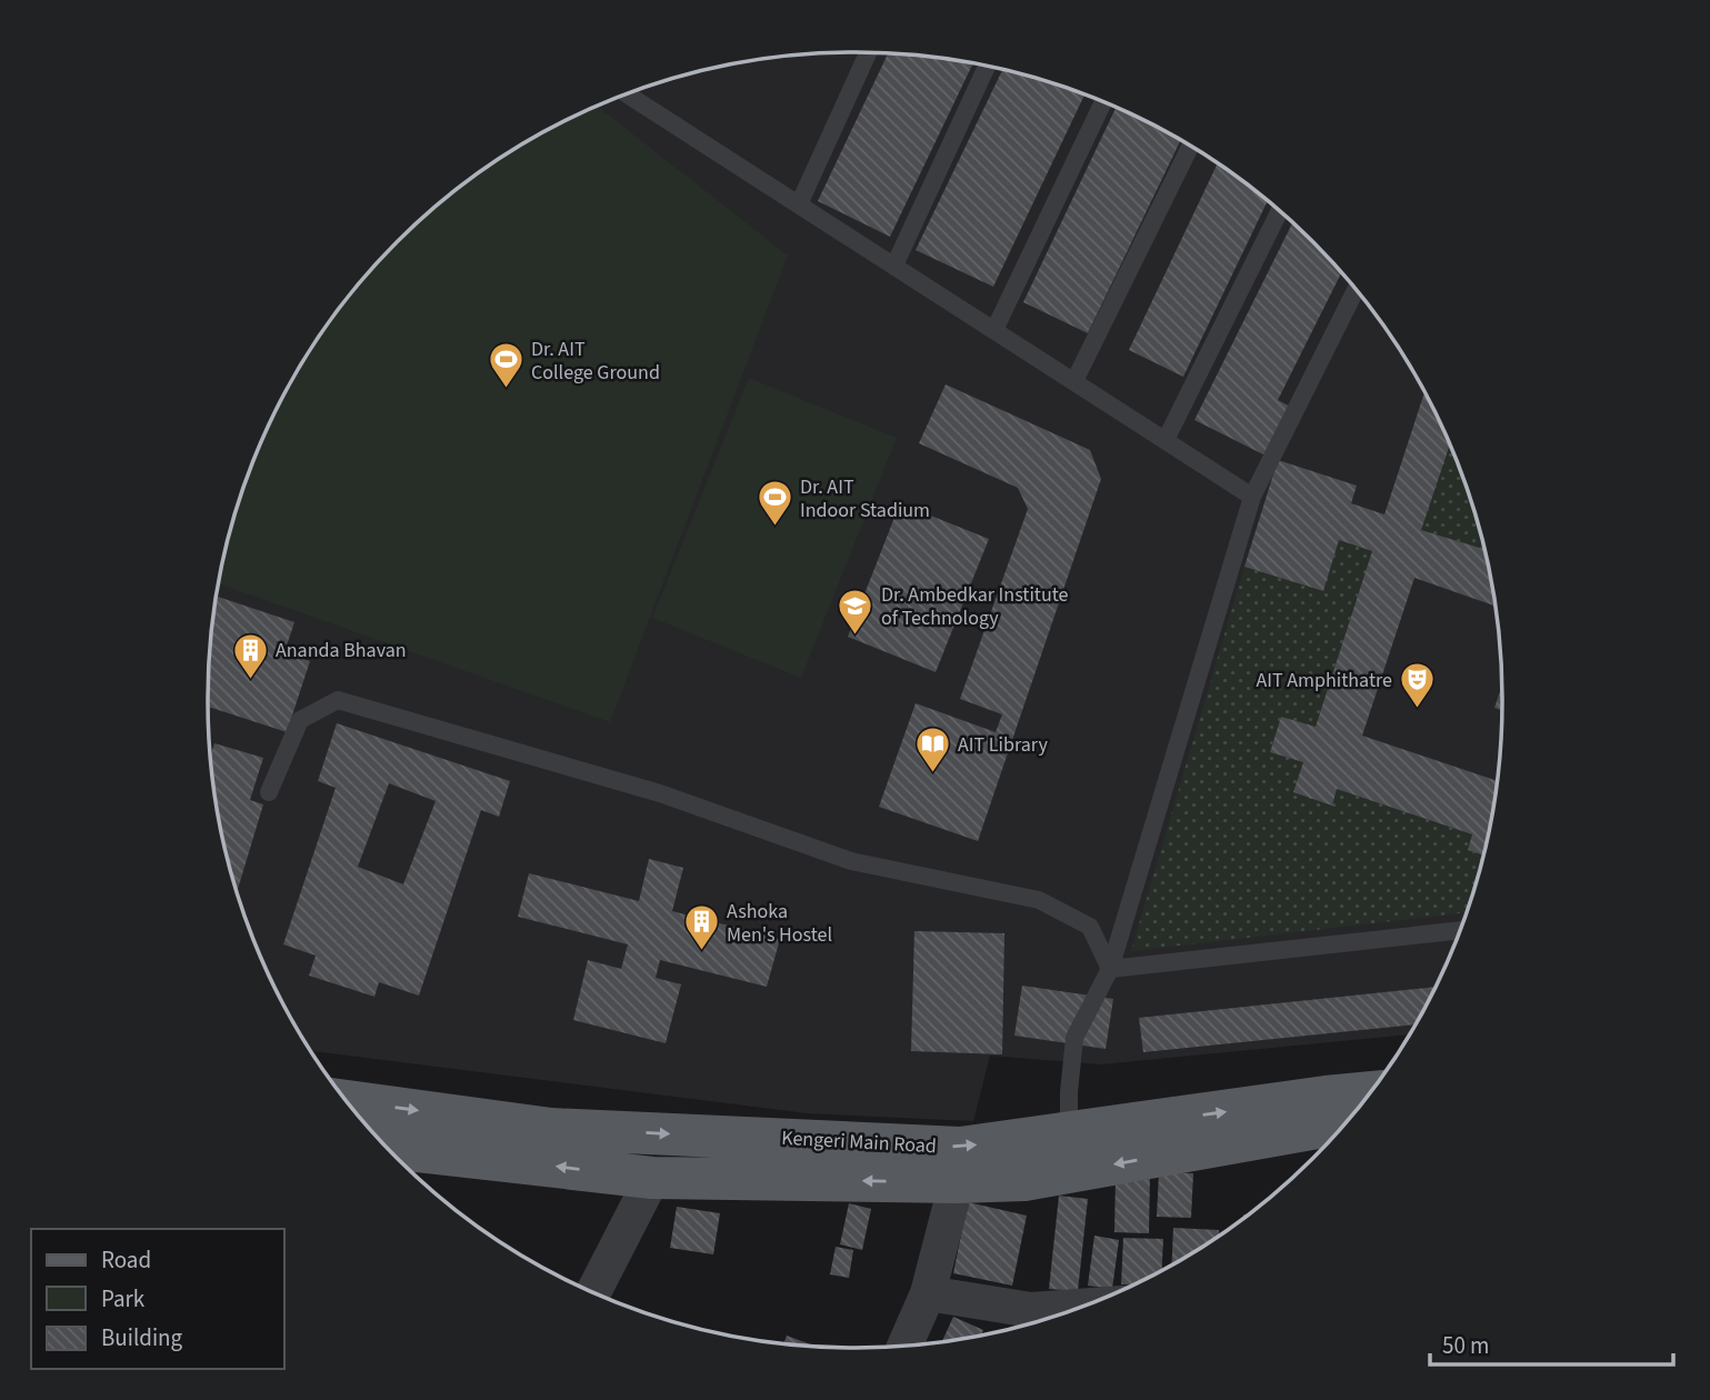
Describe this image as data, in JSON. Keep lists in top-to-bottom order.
{
  "streets": {
    "main road": ["Kengeri Main Road"]
  },
  "places": {
    "sports": ["Dr. AIT College Ground", "Dr. AIT Indoor Stadium"],
    "school or university": ["Dr. Ambedkar Institute of Technology"],
    "building": ["Ananda Bhavan", "Ashoka Men's Hostel"],
    "theatre": ["AIT Amphithatre"],
    "library": ["AIT Library"]
  },
  "legend": ["Road", "Park", "Building"],
  "scale_bar": "50 m"
}
